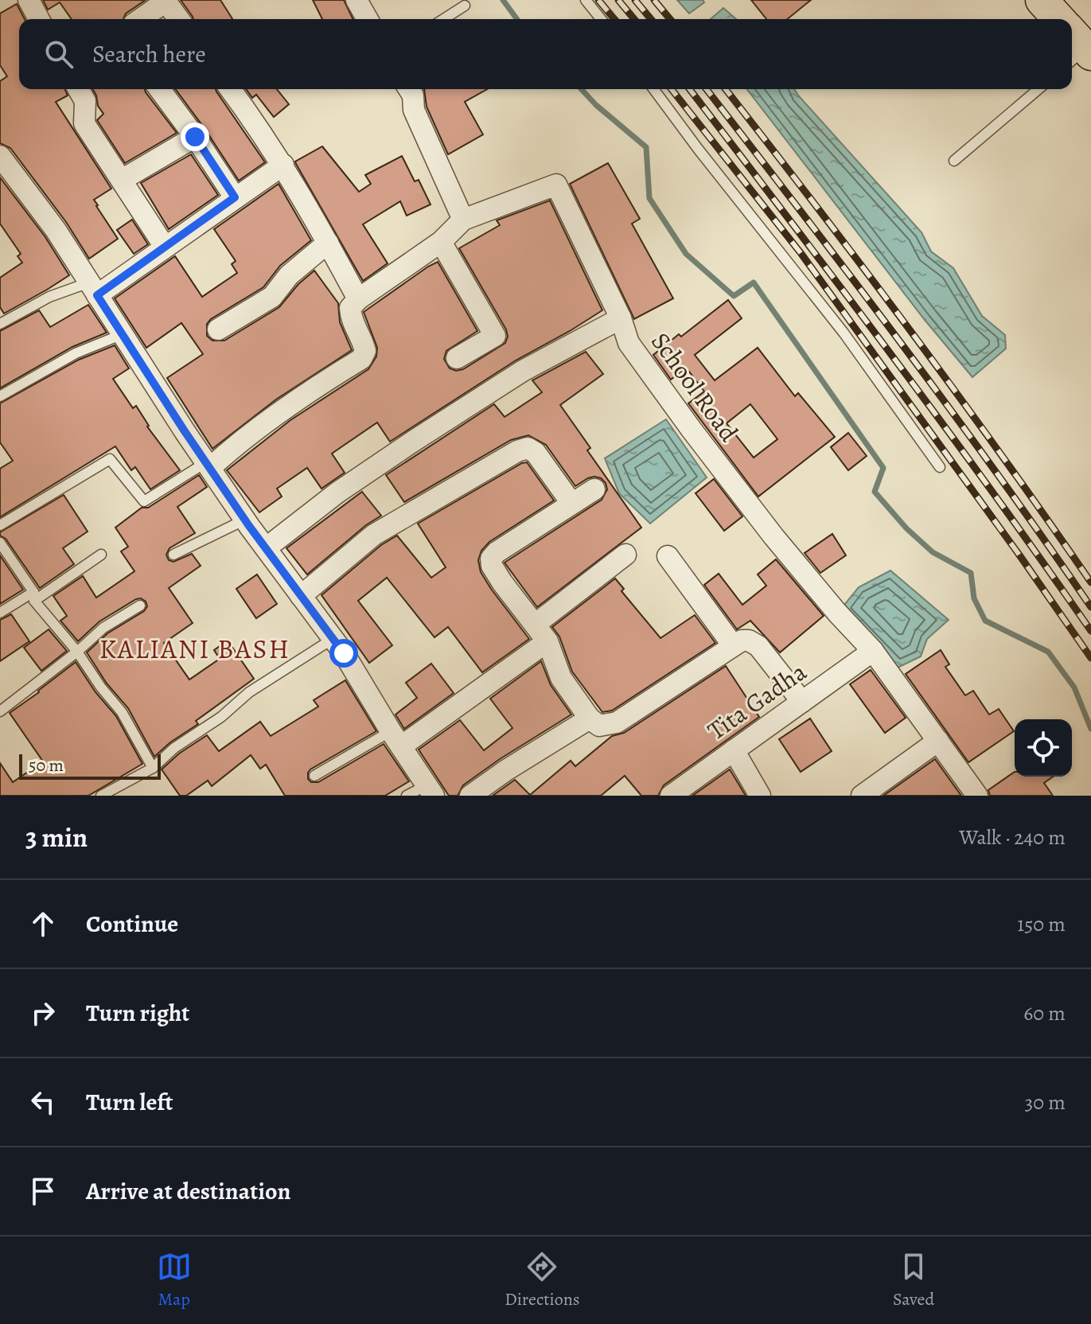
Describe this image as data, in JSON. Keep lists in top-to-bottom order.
{
  "streets": {
    "street": ["School Road", "Tita Gadha"]
  },
  "crossings": [
    ["School Road", "Tita Gadha"]
  ],
  "districts": ["KALIANI BASH"],
  "scale_bar": "50 m",
  "page": {
    "search": "Search here",
    "scale": "50 m",
    "heading": ["3 min", "Walk · 240 m"],
    "list": [
      ["Continue", "150 m"],
      ["Turn right", "60 m"],
      ["Turn left", "30 m"],
      "Arrive at destination"
    ],
    "nav": ["Map", "Directions", "Saved"]
  }
}
